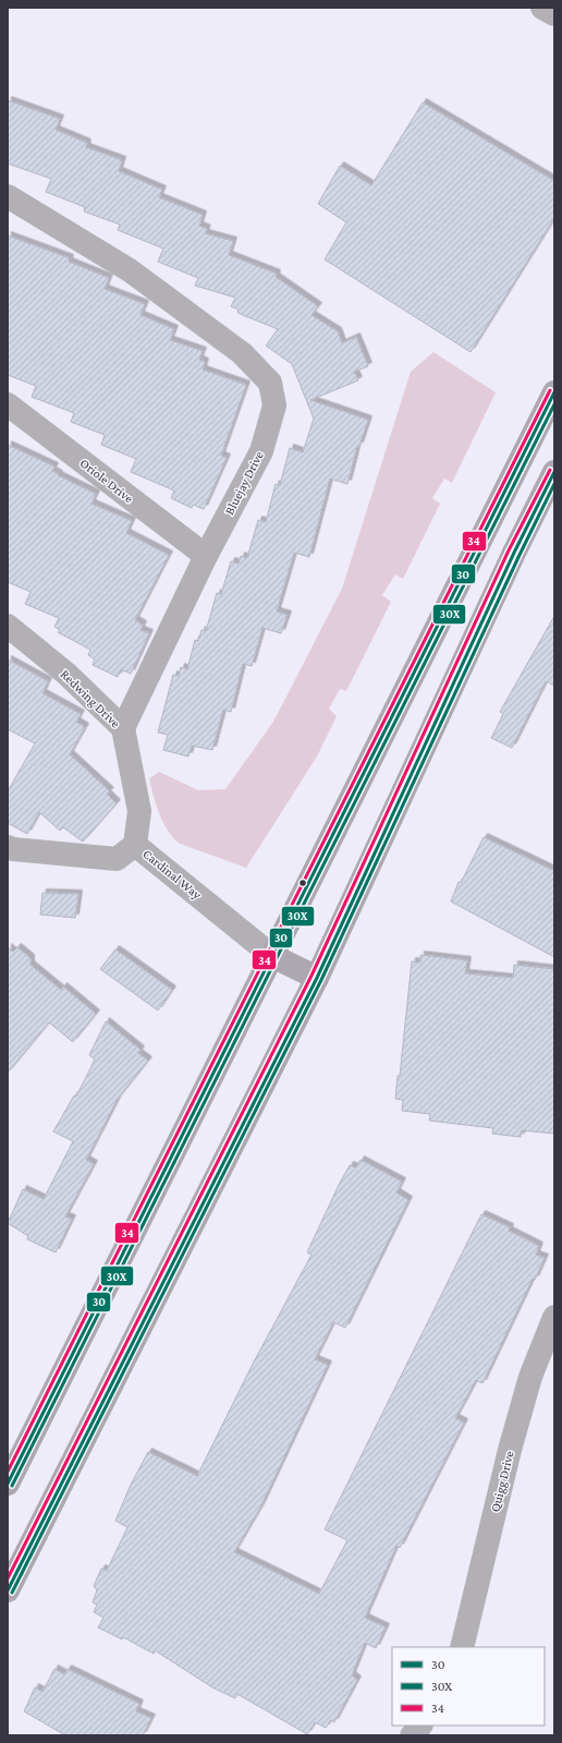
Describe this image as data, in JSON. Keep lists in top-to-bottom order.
{
  "streets": {
    "street": [
      "Oriole Drive",
      "Bluejay Drive",
      "Redwing Drive",
      "Cardinal Way",
      "Quigg Drive"
    ]
  },
  "crossings": [
    ["Oriole Drive", "Bluejay Drive"],
    ["Bluejay Drive", "Redwing Drive"],
    ["Redwing Drive", "Cardinal Way"]
  ],
  "lines": ["transit line 34", "transit line 30", "transit line 30X"],
  "legend": ["30", "30X", "34"]
}
